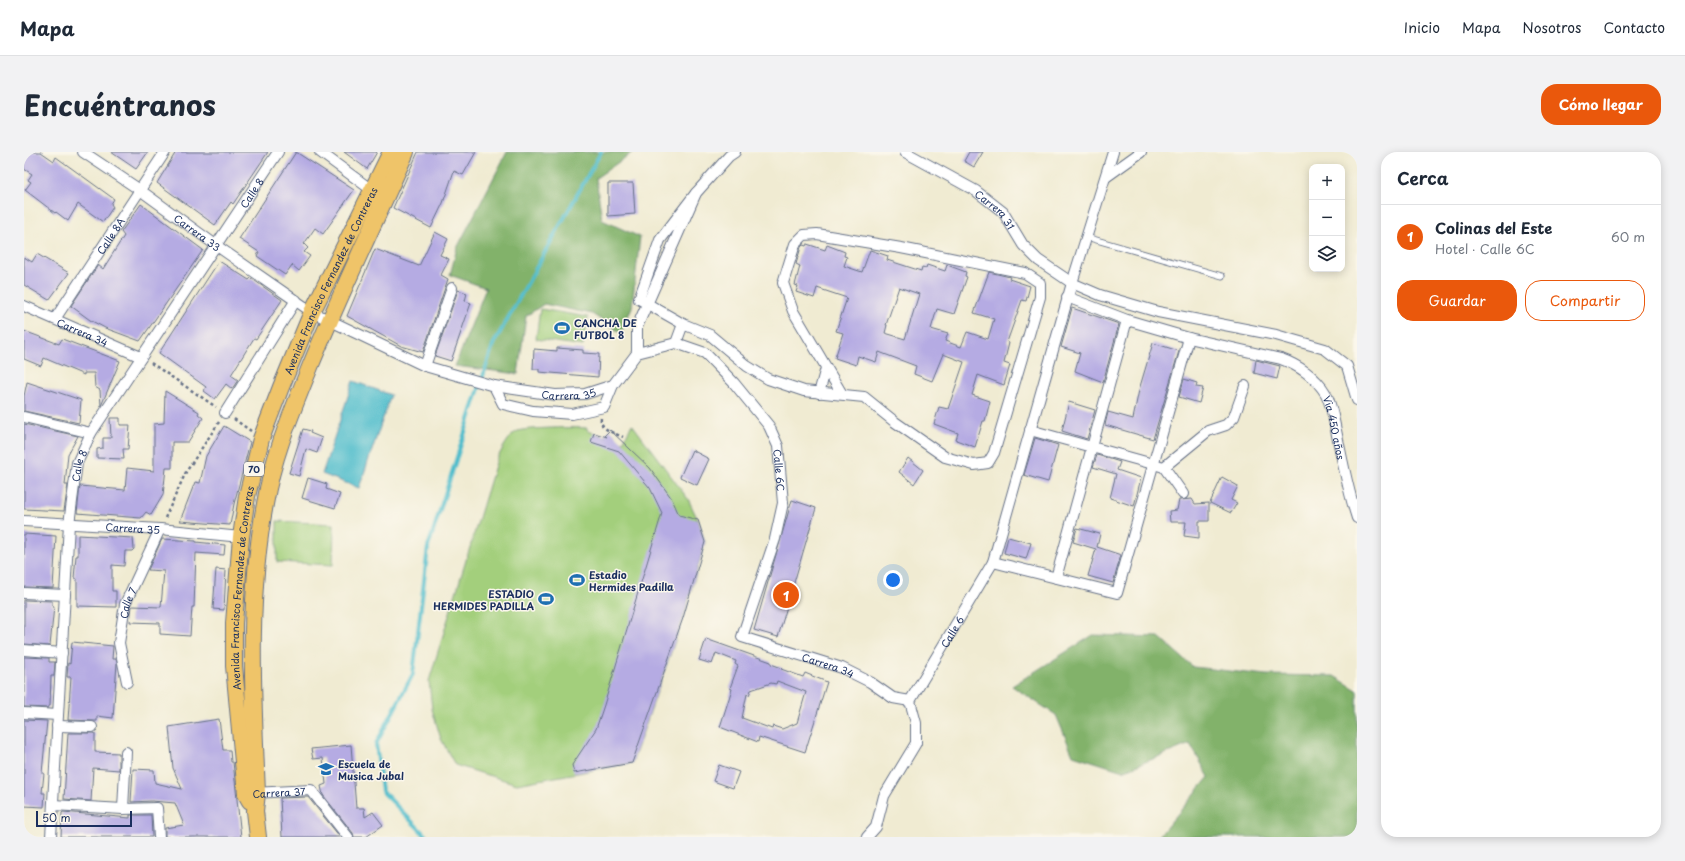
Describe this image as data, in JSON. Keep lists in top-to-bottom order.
{
  "streets": {
    "main road": ["Avenida Francisco Fernandez de Contreras", "70"],
    "street": [
      "Calle 8",
      "Carrera 31",
      "Carrera 33",
      "Calle 8A",
      "Carrera 34",
      "Carrera 35",
      "Via 450 años",
      "Calle 6C",
      "Calle 7",
      "Calle 6",
      "Carrera 37"
    ]
  },
  "crossings": [
    ["Calle 8", "Carrera 33"],
    ["Calle 8", "Carrera 34"],
    ["Calle 8", "Carrera 35"],
    ["Carrera 31", "Calle 6"],
    ["Carrera 33", "Calle 8A"],
    ["Carrera 33", "Avenida Francisco Fernandez de Contreras"],
    ["Carrera 33", "Carrera 35"],
    ["Calle 8A", "Carrera 34"],
    ["Avenida Francisco Fernandez de Contreras", "Carrera 35"],
    ["Avenida Francisco Fernandez de Contreras", "Carrera 37"],
    ["Carrera 34", "Calle 6C"],
    ["Carrera 34", "Calle 6"],
    ["Carrera 35", "Calle 7"],
    ["Via 450 años", "Calle 6"]
  ],
  "places": {
    "sports": ["CANCHA DE FUTBOL 8", "Estadio Hermides Padilla", "ESTADIO HERMIDES PADILLA"],
    "school or university": ["Escuela de Musica Jubal"]
  },
  "scale_bar": "50 m",
  "page": {
    "header": "Mapa",
    "nav": [
      "Inicio",
      "Mapa",
      "Nosotros",
      "Contacto"
    ],
    "title": "Encuéntranos",
    "buttons": [
      "Cómo llegar",
      ["Guardar", "Compartir"]
    ],
    "heading": "Cerca",
    "map_buttons": ["+", "−"],
    "list": [
      {
        "mark": "1",
        "name": "Colinas del Este",
        "note": "Hotel · Calle 6C",
        "value": "60 m"
      }
    ],
    "pins": "1",
    "scale": "50 m"
  }
}
